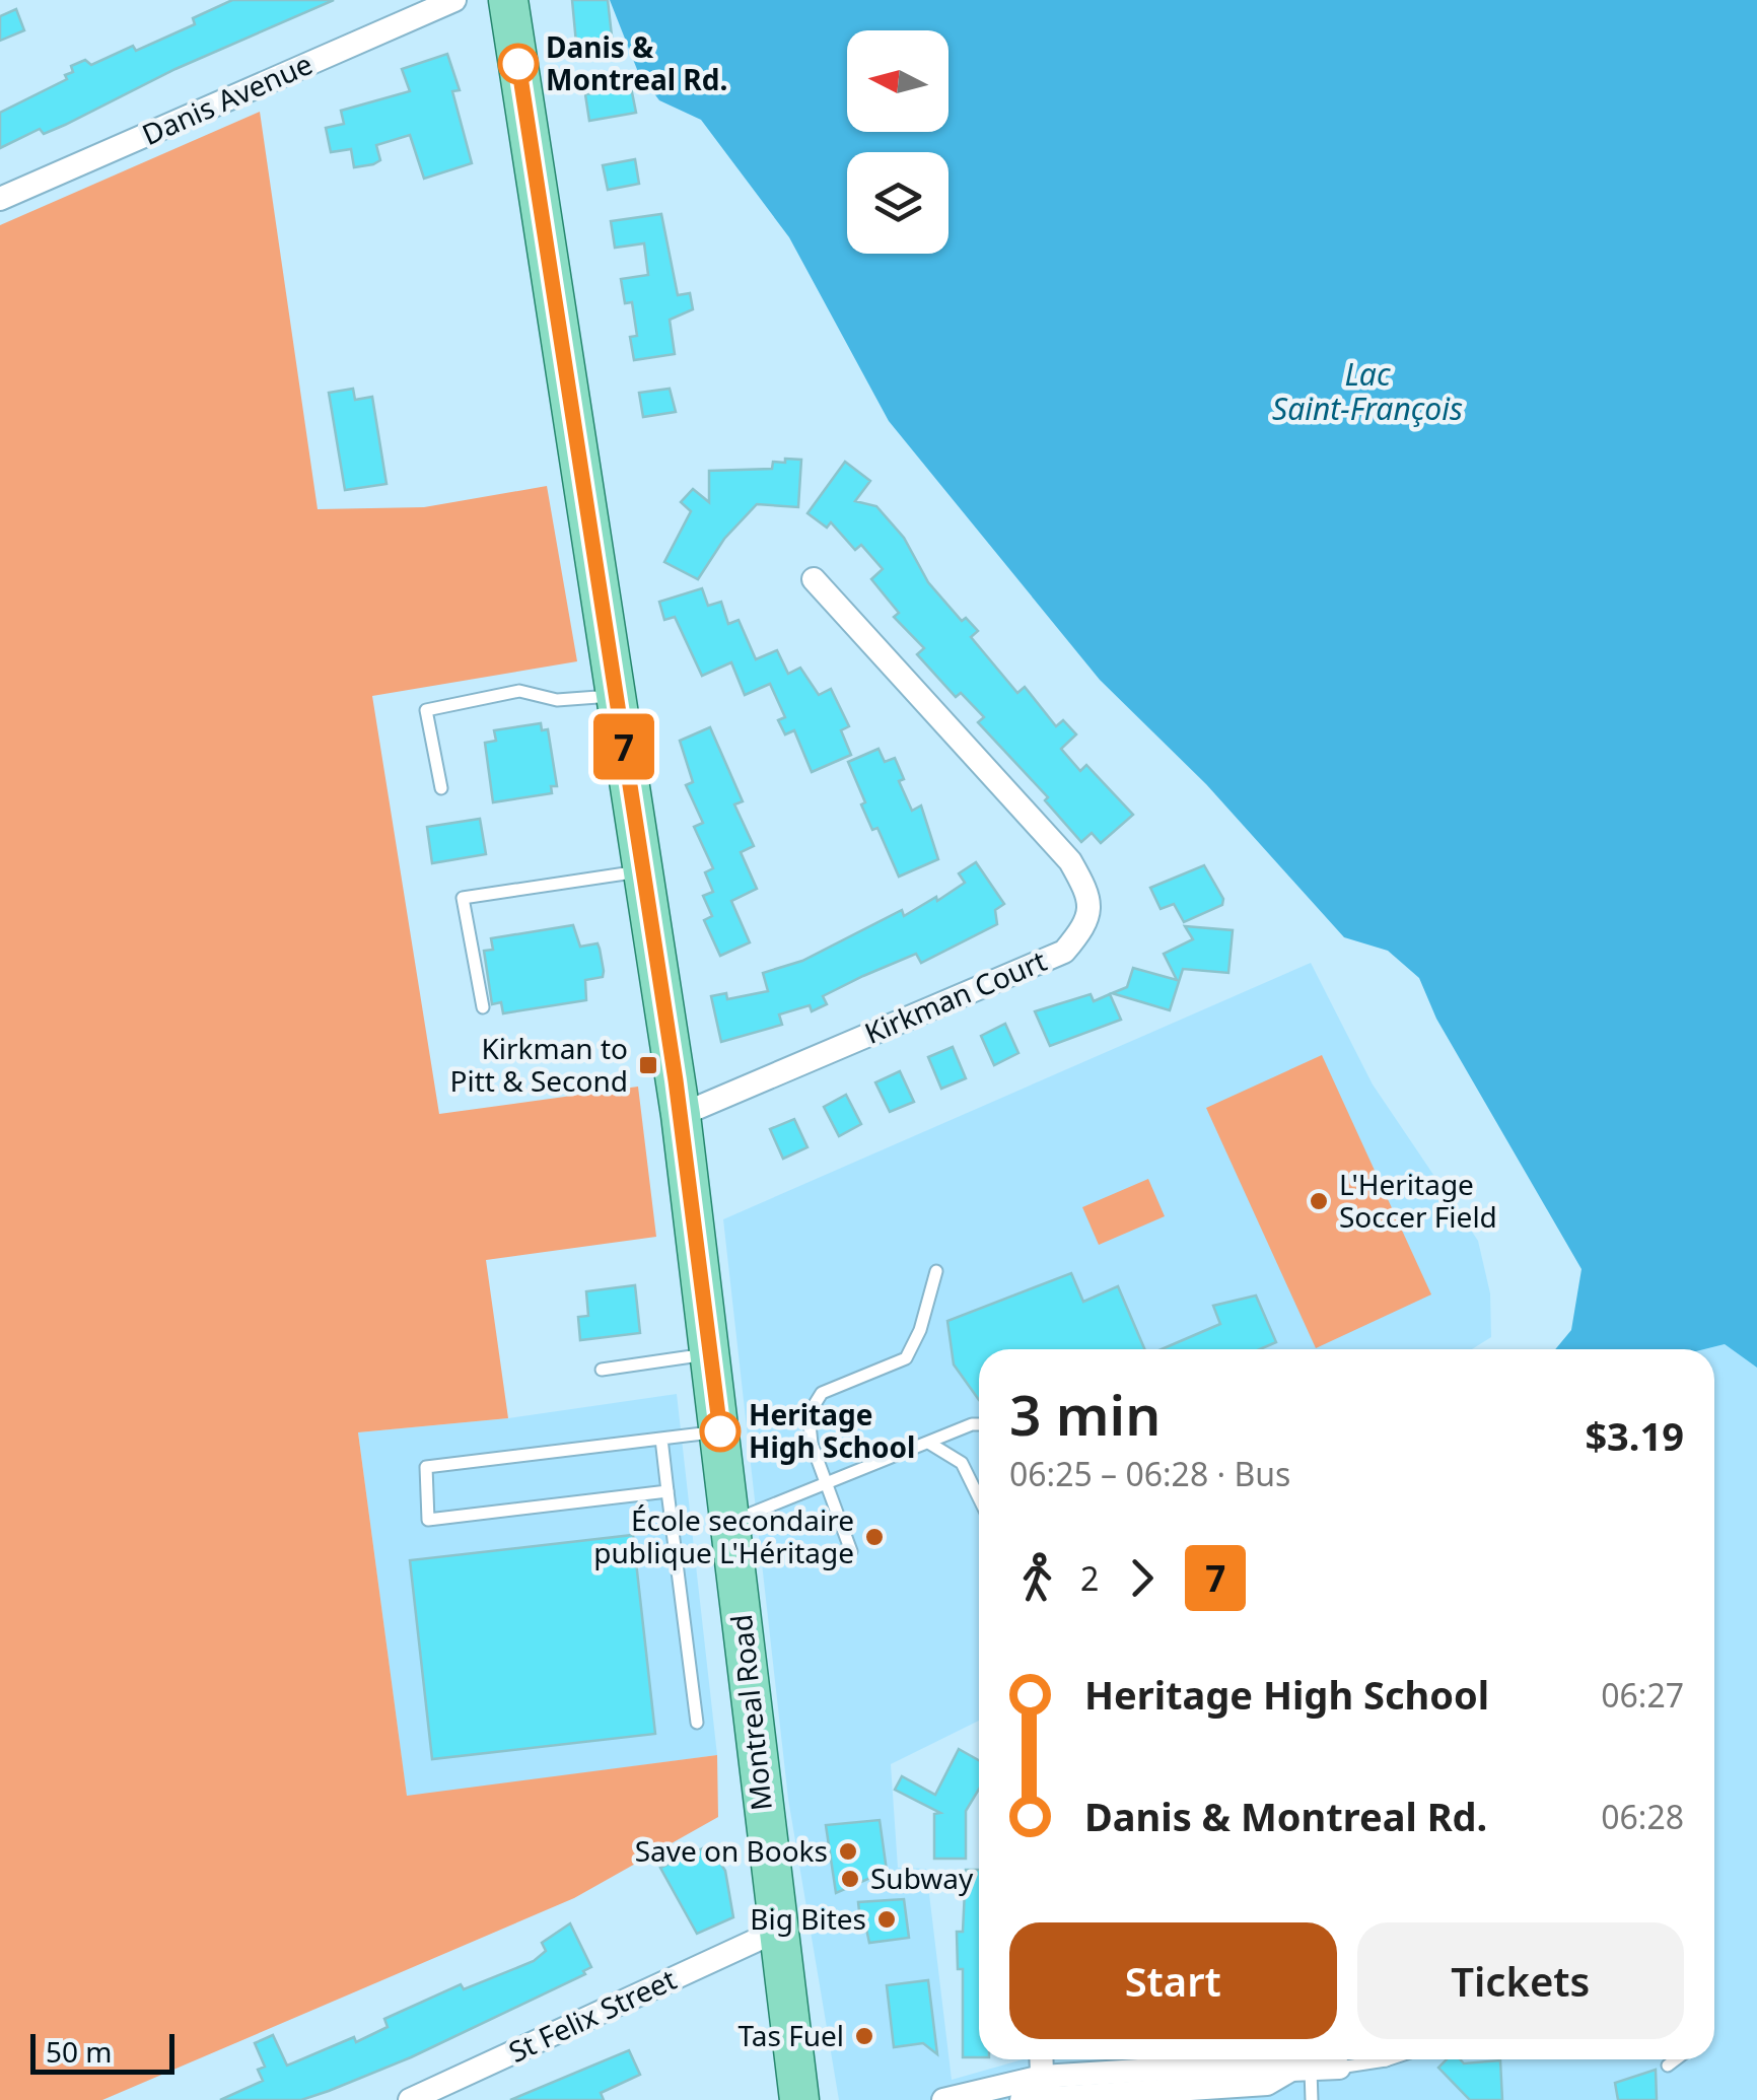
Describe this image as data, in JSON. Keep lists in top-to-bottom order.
{
  "streets": {
    "main road": ["Montreal Road"],
    "street": ["Danis Avenue", "Kirkman Court", "St Felix Street"]
  },
  "crossings": [
    ["Kirkman Court", "Montreal Road"],
    ["Montreal Road", "St Felix Street"]
  ],
  "water": ["Lac Saint-François"],
  "places": {
    "other": [
      "Danis & Montreal Rd.",
      "L'Heritage Soccer Field",
      "Heritage High School",
      "École secondaire publique L'Héritage",
      "Save on Books",
      "Subway",
      "Big Bites",
      "Tas Fuel"
    ],
    "transit": ["Kirkman to Pitt & Second"]
  },
  "lines": ["bus line 7"],
  "scale_bar": "50 m",
  "north": "left",
  "page": {
    "on_map": "7",
    "heading": ["3 min", "06:25 – 06:28 · Bus", "$3.19"],
    "legs": ["2", "7"],
    "list": [
      {
        "name": "Heritage High School",
        "value": "06:27"
      },
      {
        "name": "Danis & Montreal Rd.",
        "value": "06:28"
      }
    ],
    "buttons": ["Start", "Tickets"],
    "scale": "50 m"
  }
}
